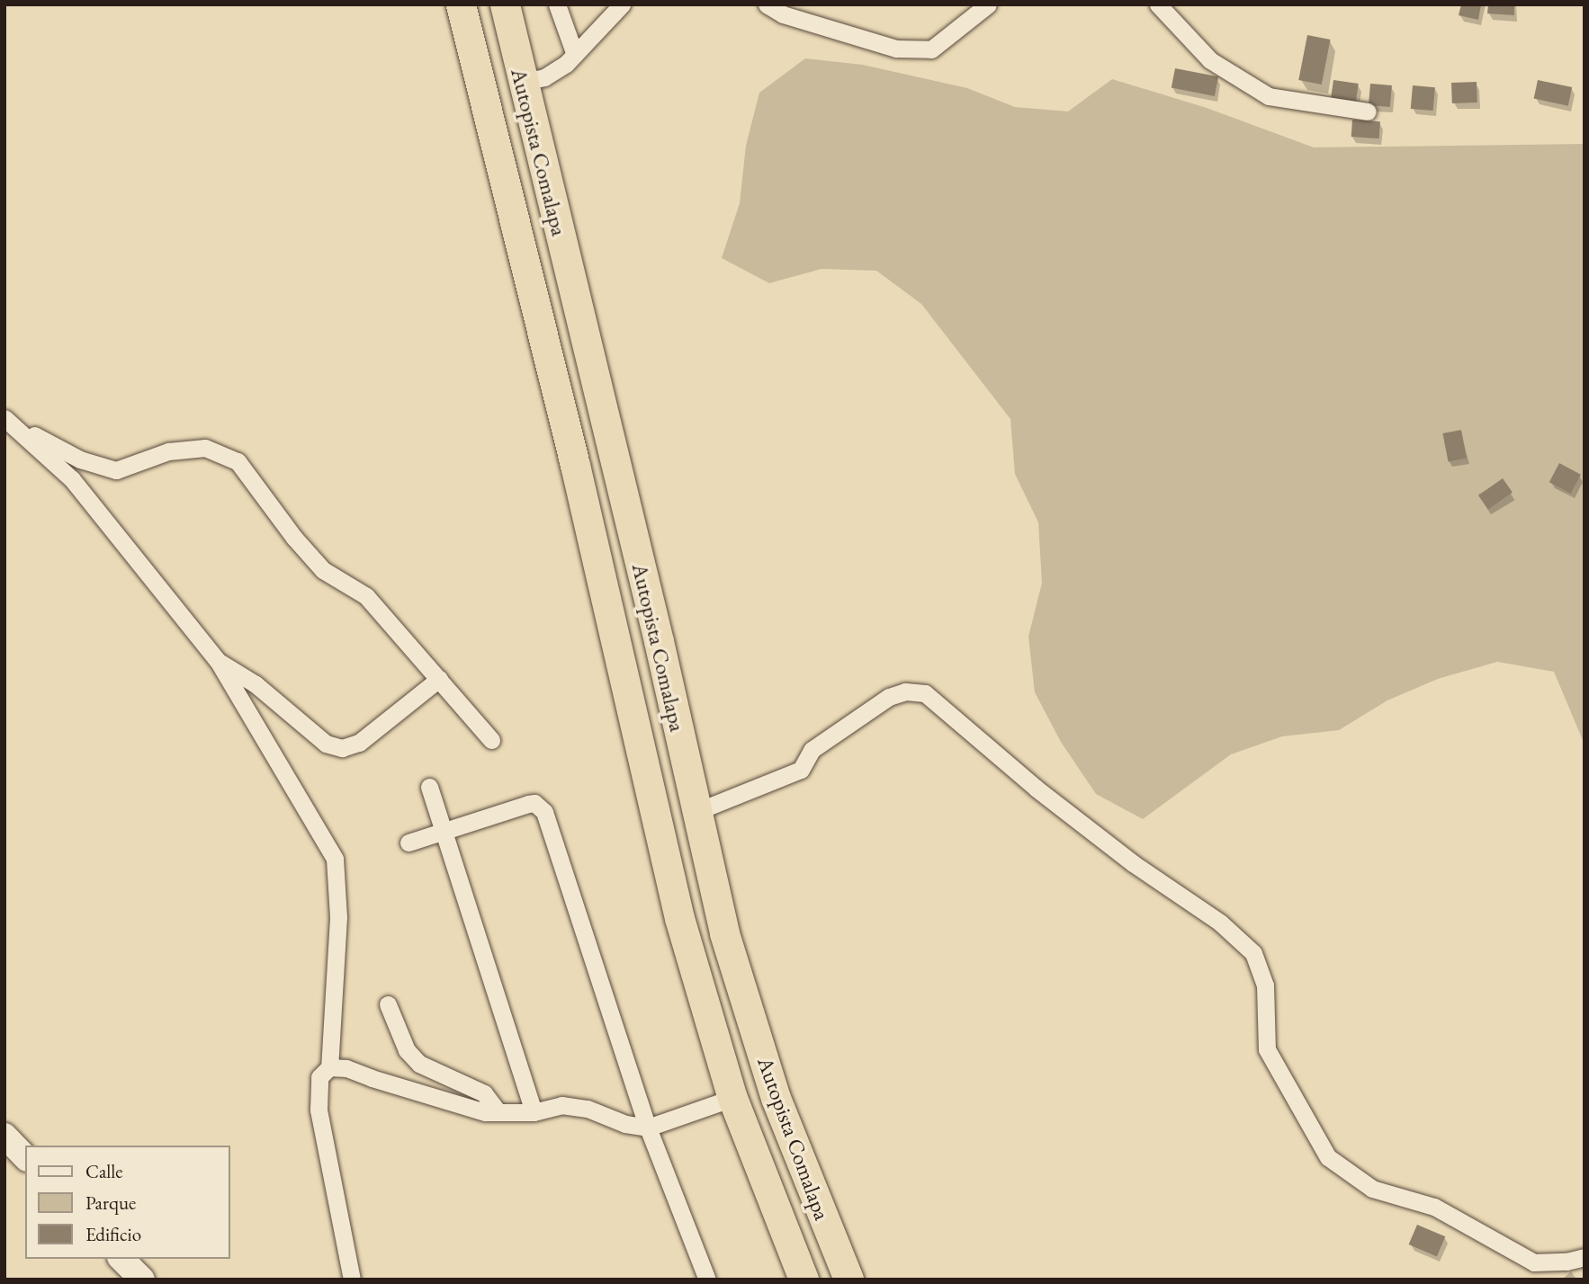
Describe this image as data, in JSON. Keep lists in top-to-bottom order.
{
  "streets": {
    "highway": ["Autopista Comalapa"]
  },
  "legend": ["Calle", "Parque", "Edificio"]
}
